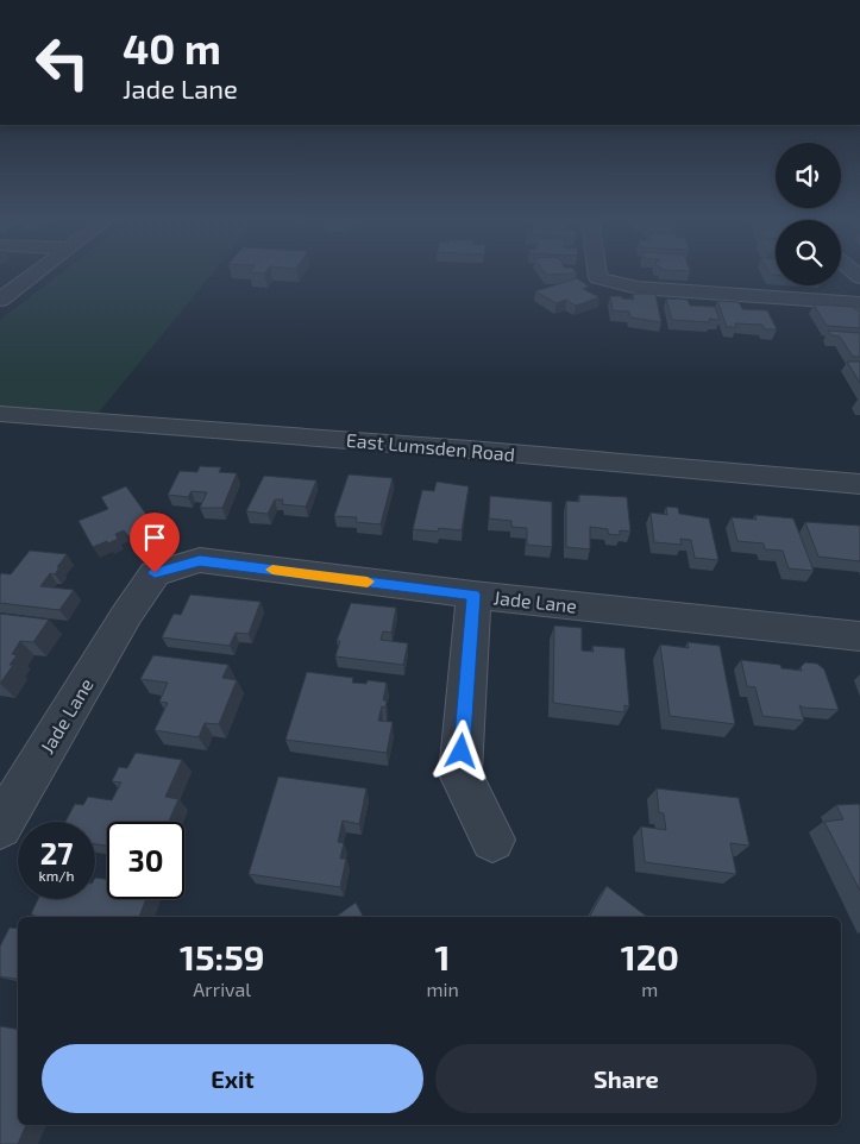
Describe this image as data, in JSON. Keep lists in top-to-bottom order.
{
  "streets": {
    "street": ["East Lumsden Road", "Jade Lane"]
  },
  "page": {
    "turn": ["40 m", "Jade Lane"],
    "speed": "27 km/h",
    "limit": "30",
    "eta": [
      "15:59",
      "Arrival",
      "1",
      "min",
      "120",
      "m"
    ],
    "buttons": ["Exit", "Share"]
  }
}
